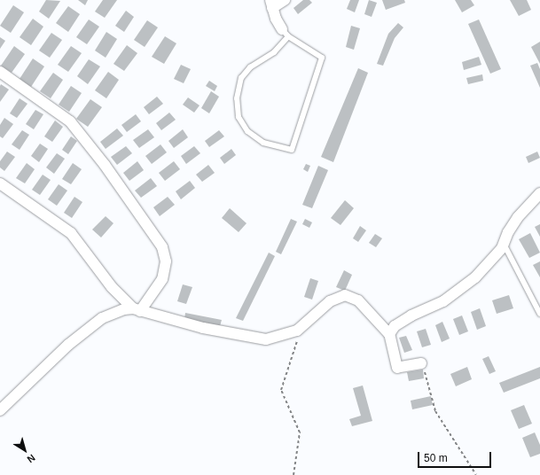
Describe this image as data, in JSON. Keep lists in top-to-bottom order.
{
  "scale_bar": "50 m",
  "north": "bottom right"
}
